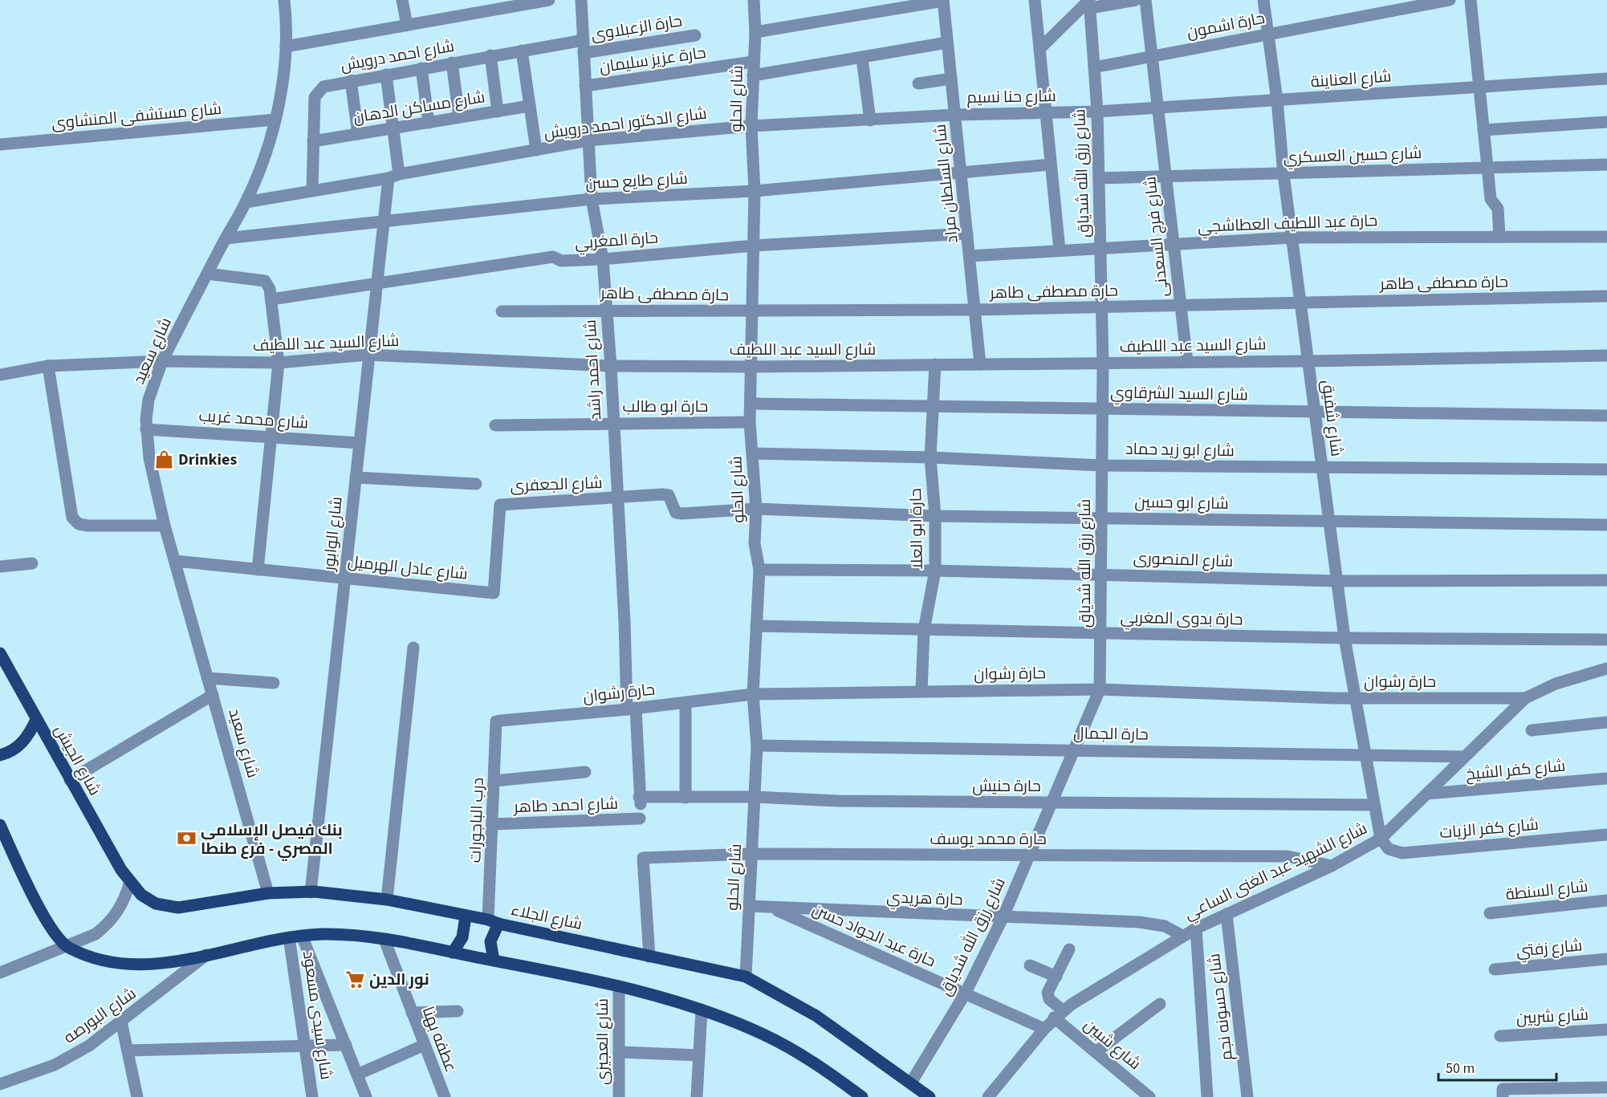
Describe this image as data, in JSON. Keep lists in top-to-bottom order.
{
  "streets": {
    "main road": ["شارع الجيش", "شارع الجلاء"],
    "street": [
      "حارة اشمون",
      "حارة الزعبلاوى",
      "شارع احمد درويش",
      "حارة عزيز سليمان",
      "شارع العناينة",
      "شارع حنا نسيم",
      "شارع الحلو",
      "شارع مساكن الدهان",
      "شارع مستشفى المنشاوى",
      "شارع الدكتور احمد درويش",
      "شارع حسين العسكري",
      "شارع رزق الله شدياق",
      "شارع طايع حسن",
      "شارع السلطان مراد",
      "حارة عبد اللطيف العطاشجي",
      "شارع فرج السعدنى",
      "حارة المغربي",
      "حارة مصطفى طاهر",
      "شارع السيد عبد اللطيف",
      "شارع سعيد",
      "شارع احمد راشد",
      "شارع السيد الشرقاوي",
      "حارة ابو طالب",
      "شارع شفيق",
      "شارع محمد غريب",
      "شارع ابو زيد حماد",
      "شارع الجعفرى",
      "شارع ابو حسين",
      "حارة ابو العلا",
      "شارع الوابور",
      "شارع المنصورى",
      "شارع عادل الهرميل",
      "حارة بدوى المغربي",
      "حارة رشوان",
      "حارة الجمال",
      "شارع كفر الشيخ",
      "حارة حنيش",
      "شارع احمد طاهر",
      "درب الباجورات",
      "شارع كفر الزيات",
      "حارة محمد يوسف",
      "شارع الشهيد عبد الغنى الساعي",
      "شارع السنطة",
      "حارة هريدي",
      "حارة عبد الجواد حسن",
      "شارع زفتي",
      "شارع حسونه نجم",
      "شارع البورصه",
      "شارع سيدى مسعود",
      "شارع شربين",
      "عطفه بهنا",
      "شارع العجيزى",
      "شارع شبين"
    ]
  },
  "crossings": [
    ["حارة اشمون", "شارع رزق الله شدياق"],
    ["حارة اشمون", "شارع فرج السعدنى"],
    ["حارة اشمون", "شارع شفيق"],
    ["حارة الزعبلاوى", "شارع احمد راشد"],
    ["شارع احمد درويش", "شارع مساكن الدهان"],
    ["شارع احمد درويش", "شارع الدكتور احمد درويش"],
    ["شارع احمد درويش", "شارع احمد راشد"],
    ["شارع احمد درويش", "شارع الوابور"],
    ["حارة عزيز سليمان", "شارع الحلو"],
    ["حارة عزيز سليمان", "شارع احمد راشد"],
    ["شارع العناينة", "شارع حنا نسيم"],
    ["شارع العناينة", "شارع رزق الله شدياق"],
    ["شارع العناينة", "شارع فرج السعدنى"],
    ["شارع العناينة", "شارع شفيق"],
    ["شارع حنا نسيم", "شارع الدكتور احمد درويش"],
    ["شارع حنا نسيم", "شارع رزق الله شدياق"],
    ["شارع حنا نسيم", "شارع السلطان مراد"],
    ["شارع الحلو", "شارع الدكتور احمد درويش"],
    ["شارع الحلو", "شارع طايع حسن"],
    ["شارع الحلو", "حارة المغربي"],
    ["شارع الحلو", "حارة مصطفى طاهر"],
    ["شارع الحلو", "شارع السيد عبد اللطيف"],
    ["شارع الحلو", "شارع السيد الشرقاوي"],
    ["شارع الحلو", "حارة ابو طالب"],
    ["شارع الحلو", "شارع ابو زيد حماد"],
    ["شارع الحلو", "شارع ابو حسين"],
    ["شارع الحلو", "شارع المنصورى"],
    ["شارع الحلو", "حارة بدوى المغربي"],
    ["شارع الحلو", "حارة رشوان"],
    ["شارع الحلو", "حارة الجمال"],
    ["شارع الحلو", "حارة حنيش"],
    ["شارع الحلو", "حارة محمد يوسف"],
    ["شارع الحلو", "حارة هريدي"],
    ["شارع الحلو", "شارع الجلاء"],
    ["شارع مساكن الدهان", "شارع الوابور"],
    ["شارع مستشفى المنشاوى", "شارع سعيد"],
    ["شارع الدكتور احمد درويش", "شارع السلطان مراد"],
    ["شارع الدكتور احمد درويش", "شارع سعيد"],
    ["شارع الدكتور احمد درويش", "شارع احمد راشد"],
    ["شارع الدكتور احمد درويش", "شارع الوابور"],
    ["شارع حسين العسكري", "شارع رزق الله شدياق"],
    ["شارع حسين العسكري", "شارع فرج السعدنى"],
    ["شارع حسين العسكري", "شارع شفيق"],
    ["شارع رزق الله شدياق", "حارة عبد اللطيف العطاشجي"],
    ["شارع رزق الله شدياق", "حارة مصطفى طاهر"],
    ["شارع رزق الله شدياق", "شارع السيد عبد اللطيف"],
    ["شارع رزق الله شدياق", "شارع السيد الشرقاوي"],
    ["شارع رزق الله شدياق", "شارع ابو زيد حماد"],
    ["شارع رزق الله شدياق", "شارع ابو حسين"],
    ["شارع رزق الله شدياق", "شارع المنصورى"],
    ["شارع رزق الله شدياق", "حارة بدوى المغربي"],
    ["شارع رزق الله شدياق", "حارة رشوان"],
    ["شارع رزق الله شدياق", "حارة الجمال"],
    ["شارع رزق الله شدياق", "حارة حنيش"],
    ["شارع رزق الله شدياق", "حارة محمد يوسف"],
    ["شارع رزق الله شدياق", "حارة هريدي"],
    ["شارع رزق الله شدياق", "شارع الجلاء"],
    ["شارع رزق الله شدياق", "حارة عبد الجواد حسن"],
    ["شارع طايع حسن", "شارع السلطان مراد"],
    ["شارع طايع حسن", "شارع سعيد"],
    ["شارع طايع حسن", "شارع احمد راشد"],
    ["شارع طايع حسن", "شارع الوابور"],
    ["شارع السلطان مراد", "حارة عبد اللطيف العطاشجي"],
    ["شارع السلطان مراد", "حارة المغربي"],
    ["شارع السلطان مراد", "حارة مصطفى طاهر"],
    ["شارع السلطان مراد", "شارع السيد عبد اللطيف"],
    ["حارة عبد اللطيف العطاشجي", "شارع فرج السعدنى"],
    ["حارة عبد اللطيف العطاشجي", "شارع شفيق"],
    ["شارع فرج السعدنى", "حارة مصطفى طاهر"],
    ["شارع فرج السعدنى", "شارع السيد عبد اللطيف"],
    ["حارة المغربي", "شارع احمد راشد"],
    ["حارة المغربي", "شارع الوابور"],
    ["حارة مصطفى طاهر", "شارع احمد راشد"],
    ["حارة مصطفى طاهر", "شارع شفيق"],
    ["شارع السيد عبد اللطيف", "شارع سعيد"],
    ["شارع السيد عبد اللطيف", "شارع احمد راشد"],
    ["شارع السيد عبد اللطيف", "شارع شفيق"],
    ["شارع السيد عبد اللطيف", "حارة ابو العلا"],
    ["شارع السيد عبد اللطيف", "شارع الوابور"],
    ["شارع سعيد", "شارع محمد غريب"],
    ["شارع سعيد", "شارع عادل الهرميل"],
    ["شارع سعيد", "شارع الجلاء"],
    ["شارع احمد راشد", "حارة ابو طالب"],
    ["شارع احمد راشد", "شارع الجعفرى"],
    ["شارع احمد راشد", "شارع ابو حسين"],
    ["شارع احمد راشد", "حارة رشوان"],
    ["شارع احمد راشد", "حارة حنيش"],
    ["شارع السيد الشرقاوي", "شارع شفيق"],
    ["شارع السيد الشرقاوي", "حارة ابو العلا"],
    ["شارع شفيق", "شارع ابو زيد حماد"],
    ["شارع شفيق", "شارع ابو حسين"],
    ["شارع شفيق", "شارع المنصورى"],
    ["شارع شفيق", "حارة بدوى المغربي"],
    ["شارع شفيق", "حارة رشوان"],
    ["شارع شفيق", "حارة الجمال"],
    ["شارع شفيق", "حارة حنيش"],
    ["شارع شفيق", "شارع كفر الزيات"],
    ["شارع شفيق", "شارع الشهيد عبد الغنى الساعي"],
    ["شارع محمد غريب", "شارع الوابور"],
    ["شارع ابو زيد حماد", "حارة ابو العلا"],
    ["شارع الجعفرى", "شارع ابو حسين"],
    ["شارع الجعفرى", "شارع عادل الهرميل"],
    ["شارع ابو حسين", "حارة ابو العلا"],
    ["حارة ابو العلا", "شارع المنصورى"],
    ["حارة ابو العلا", "حارة بدوى المغربي"],
    ["حارة ابو العلا", "حارة رشوان"],
    ["شارع الوابور", "شارع عادل الهرميل"],
    ["شارع الوابور", "شارع الجلاء"],
    ["حارة رشوان", "درب الباجورات"],
    ["حارة رشوان", "شارع الشهيد عبد الغنى الساعي"],
    ["حارة الجمال", "شارع الشهيد عبد الغنى الساعي"],
    ["شارع الجيش", "شارع الجلاء"],
    ["شارع كفر الشيخ", "شارع الشهيد عبد الغنى الساعي"],
    ["شارع احمد طاهر", "درب الباجورات"],
    ["درب الباجورات", "شارع الجلاء"],
    ["شارع كفر الزيات", "شارع الشهيد عبد الغنى الساعي"],
    ["حارة محمد يوسف", "شارع الشهيد عبد الغنى الساعي"],
    ["حارة محمد يوسف", "شارع الجلاء"],
    ["شارع الشهيد عبد الغنى الساعي", "حارة هريدي"],
    ["شارع الشهيد عبد الغنى الساعي", "حارة عبد الجواد حسن"],
    ["شارع الشهيد عبد الغنى الساعي", "شارع حسونه نجم"],
    ["شارع الشهيد عبد الغنى الساعي", "شارع شبين"],
    ["حارة هريدي", "حارة عبد الجواد حسن"]
  ],
  "places": {
    "shop": ["Drinkies"],
    "bank": ["بنك فيصل الإسلامي المصري - فرع طنطا"],
    "supermarket": ["نور الدين"]
  },
  "scale_bar": "50 m"
}
